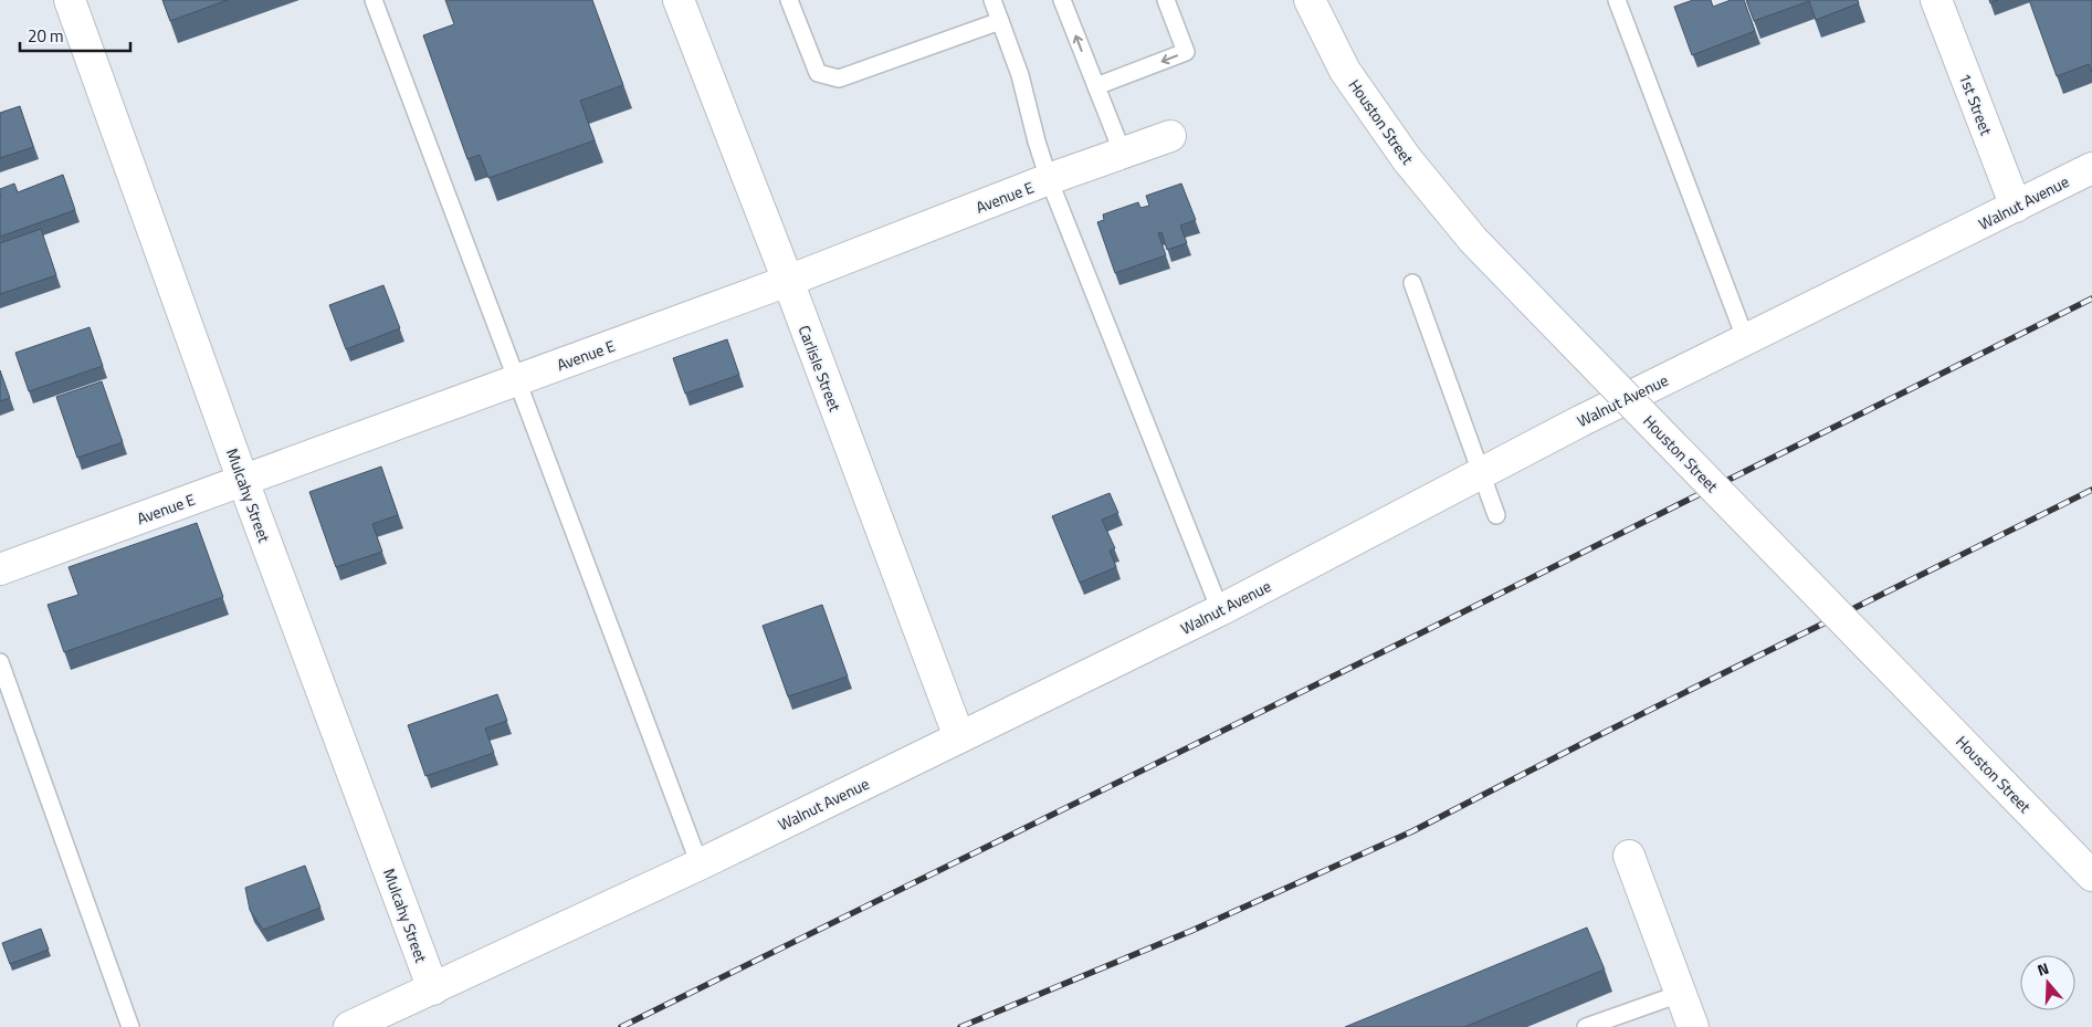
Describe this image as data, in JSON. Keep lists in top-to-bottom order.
{
  "streets": {
    "street": [
      "1st Street",
      "Houston Street",
      "Avenue E",
      "Walnut Avenue",
      "Carlisle Street",
      "Mulcahy Street"
    ]
  },
  "crossings": [
    ["1st Street", "Walnut Avenue"],
    ["Avenue E", "Carlisle Street"],
    ["Avenue E", "Mulcahy Street"],
    ["Walnut Avenue", "Carlisle Street"],
    ["Walnut Avenue", "Mulcahy Street"]
  ],
  "scale_bar": "20 m",
  "north": "top"
}
